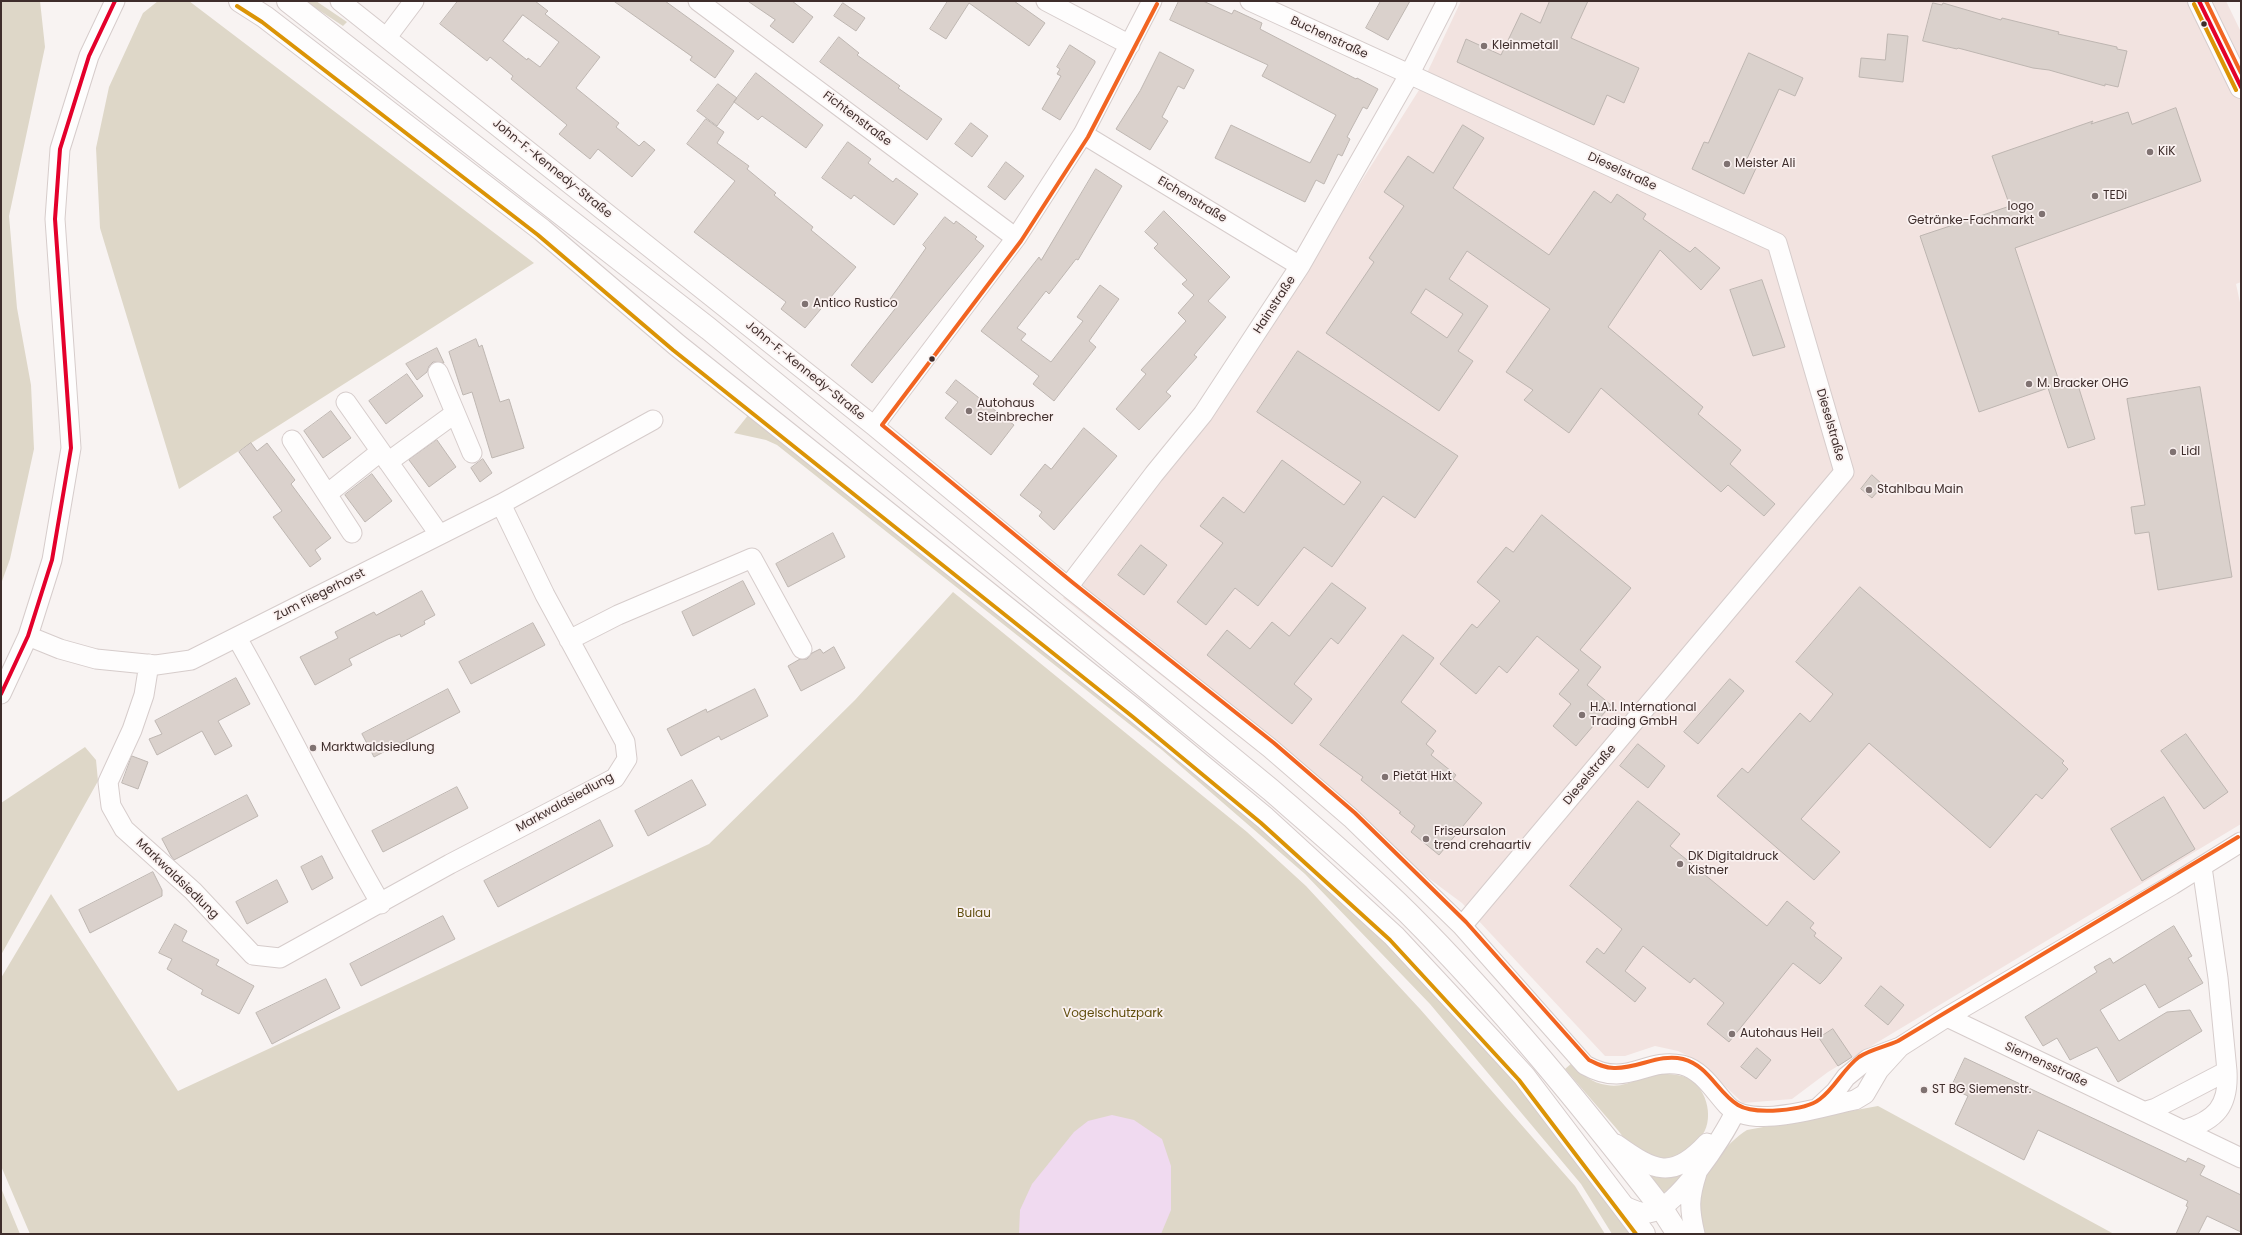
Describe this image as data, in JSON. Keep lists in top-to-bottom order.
{
  "streets": {
    "street": [
      "Buchenstraße",
      "Fichtenstraße",
      "John-F.-Kennedy-Straße",
      "Dieselstraße",
      "Eichenstraße",
      "Hainstraße",
      "Zum Fliegerhorst",
      "Markwaldsiedlung",
      "Siemensstraße"
    ]
  },
  "crossings": [
    ["Buchenstraße", "Dieselstraße"],
    ["Buchenstraße", "Hainstraße"],
    ["John-F.-Kennedy-Straße", "Dieselstraße"],
    ["John-F.-Kennedy-Straße", "Hainstraße"],
    ["Dieselstraße", "Hainstraße"],
    ["Eichenstraße", "Hainstraße"],
    ["Zum Fliegerhorst", "Markwaldsiedlung"]
  ],
  "parks": ["Bulau", "Vogelschutzpark"],
  "places": [
    "Kleinmetall",
    "KiK",
    "Meister Ali",
    "TEDi",
    "logo Getränke-Fachmarkt",
    "Antico Rustico",
    "M. Bracker OHG",
    "Autohaus Steinbrecher",
    "Lidl",
    "Stahlbau Main",
    "H.A.I. International Trading GmbH",
    "Marktwaldsiedlung",
    "Pietät Hixt",
    "Friseursalon trend crehaartiv",
    "DK Digitaldruck Kistner",
    "Autohaus Heil",
    "ST BG Siemenstr."
  ]
}
